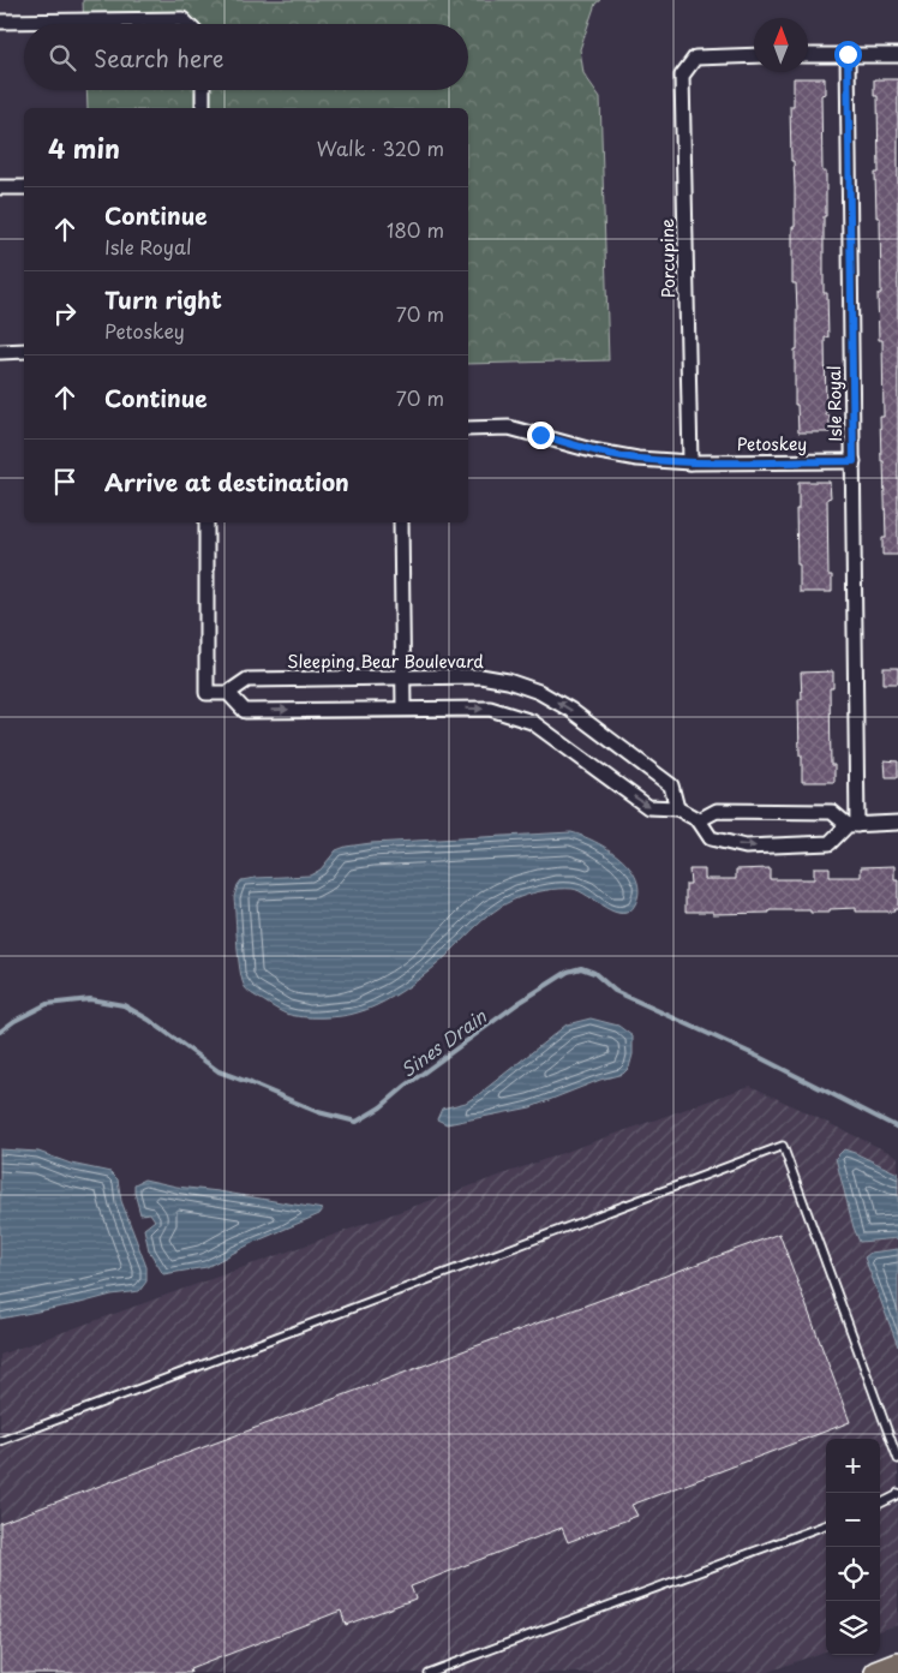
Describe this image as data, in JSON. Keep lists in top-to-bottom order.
{
  "streets": {
    "street": [
      "Porcupine",
      "Isle Royal",
      "Petoskey",
      "Sleeping Bear Boulevard"
    ]
  },
  "crossings": [
    ["Porcupine", "Petoskey"],
    ["Isle Royal", "Petoskey"]
  ],
  "water": ["Sines Drain"],
  "north": "top",
  "page": {
    "search": "Search here",
    "heading": ["4 min", "Walk · 320 m"],
    "list": [
      ["Continue", "Isle Royal", "180 m"],
      ["Turn right", "Petoskey", "70 m"],
      ["Continue", "70 m"],
      "Arrive at destination"
    ],
    "map_buttons": ["+", "−"]
  }
}
